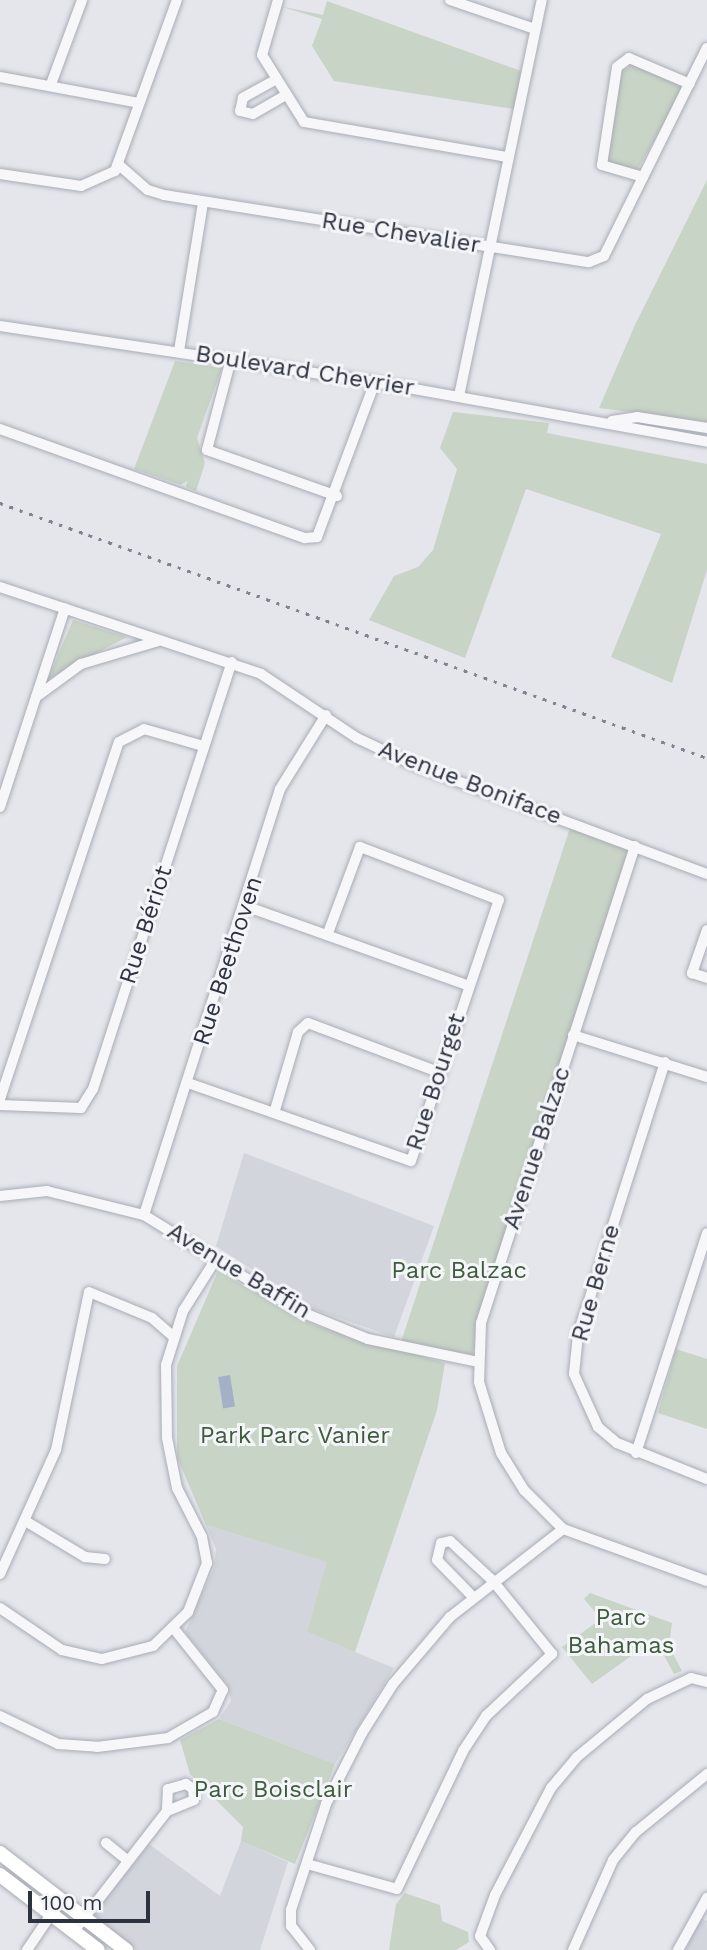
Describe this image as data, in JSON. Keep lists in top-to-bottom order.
{
  "streets": {
    "street": [
      "Rue Chevalier",
      "Boulevard Chevrier",
      "Avenue Boniface",
      "Rue Bériot",
      "Rue Beethoven",
      "Rue Bourget",
      "Avenue Balzac",
      "Avenue Baffin",
      "Rue Berne"
    ]
  },
  "crossings": [
    ["Avenue Boniface", "Rue Bériot"],
    ["Avenue Boniface", "Rue Beethoven"],
    ["Avenue Boniface", "Avenue Balzac"],
    ["Rue Beethoven", "Rue Bourget"],
    ["Rue Beethoven", "Avenue Baffin"],
    ["Avenue Balzac", "Avenue Baffin"]
  ],
  "parks": [
    "Parc Balzac",
    "Park Parc Vanier",
    "Parc Bahamas",
    "Parc Boisclair"
  ],
  "scale_bar": "100 m"
}
